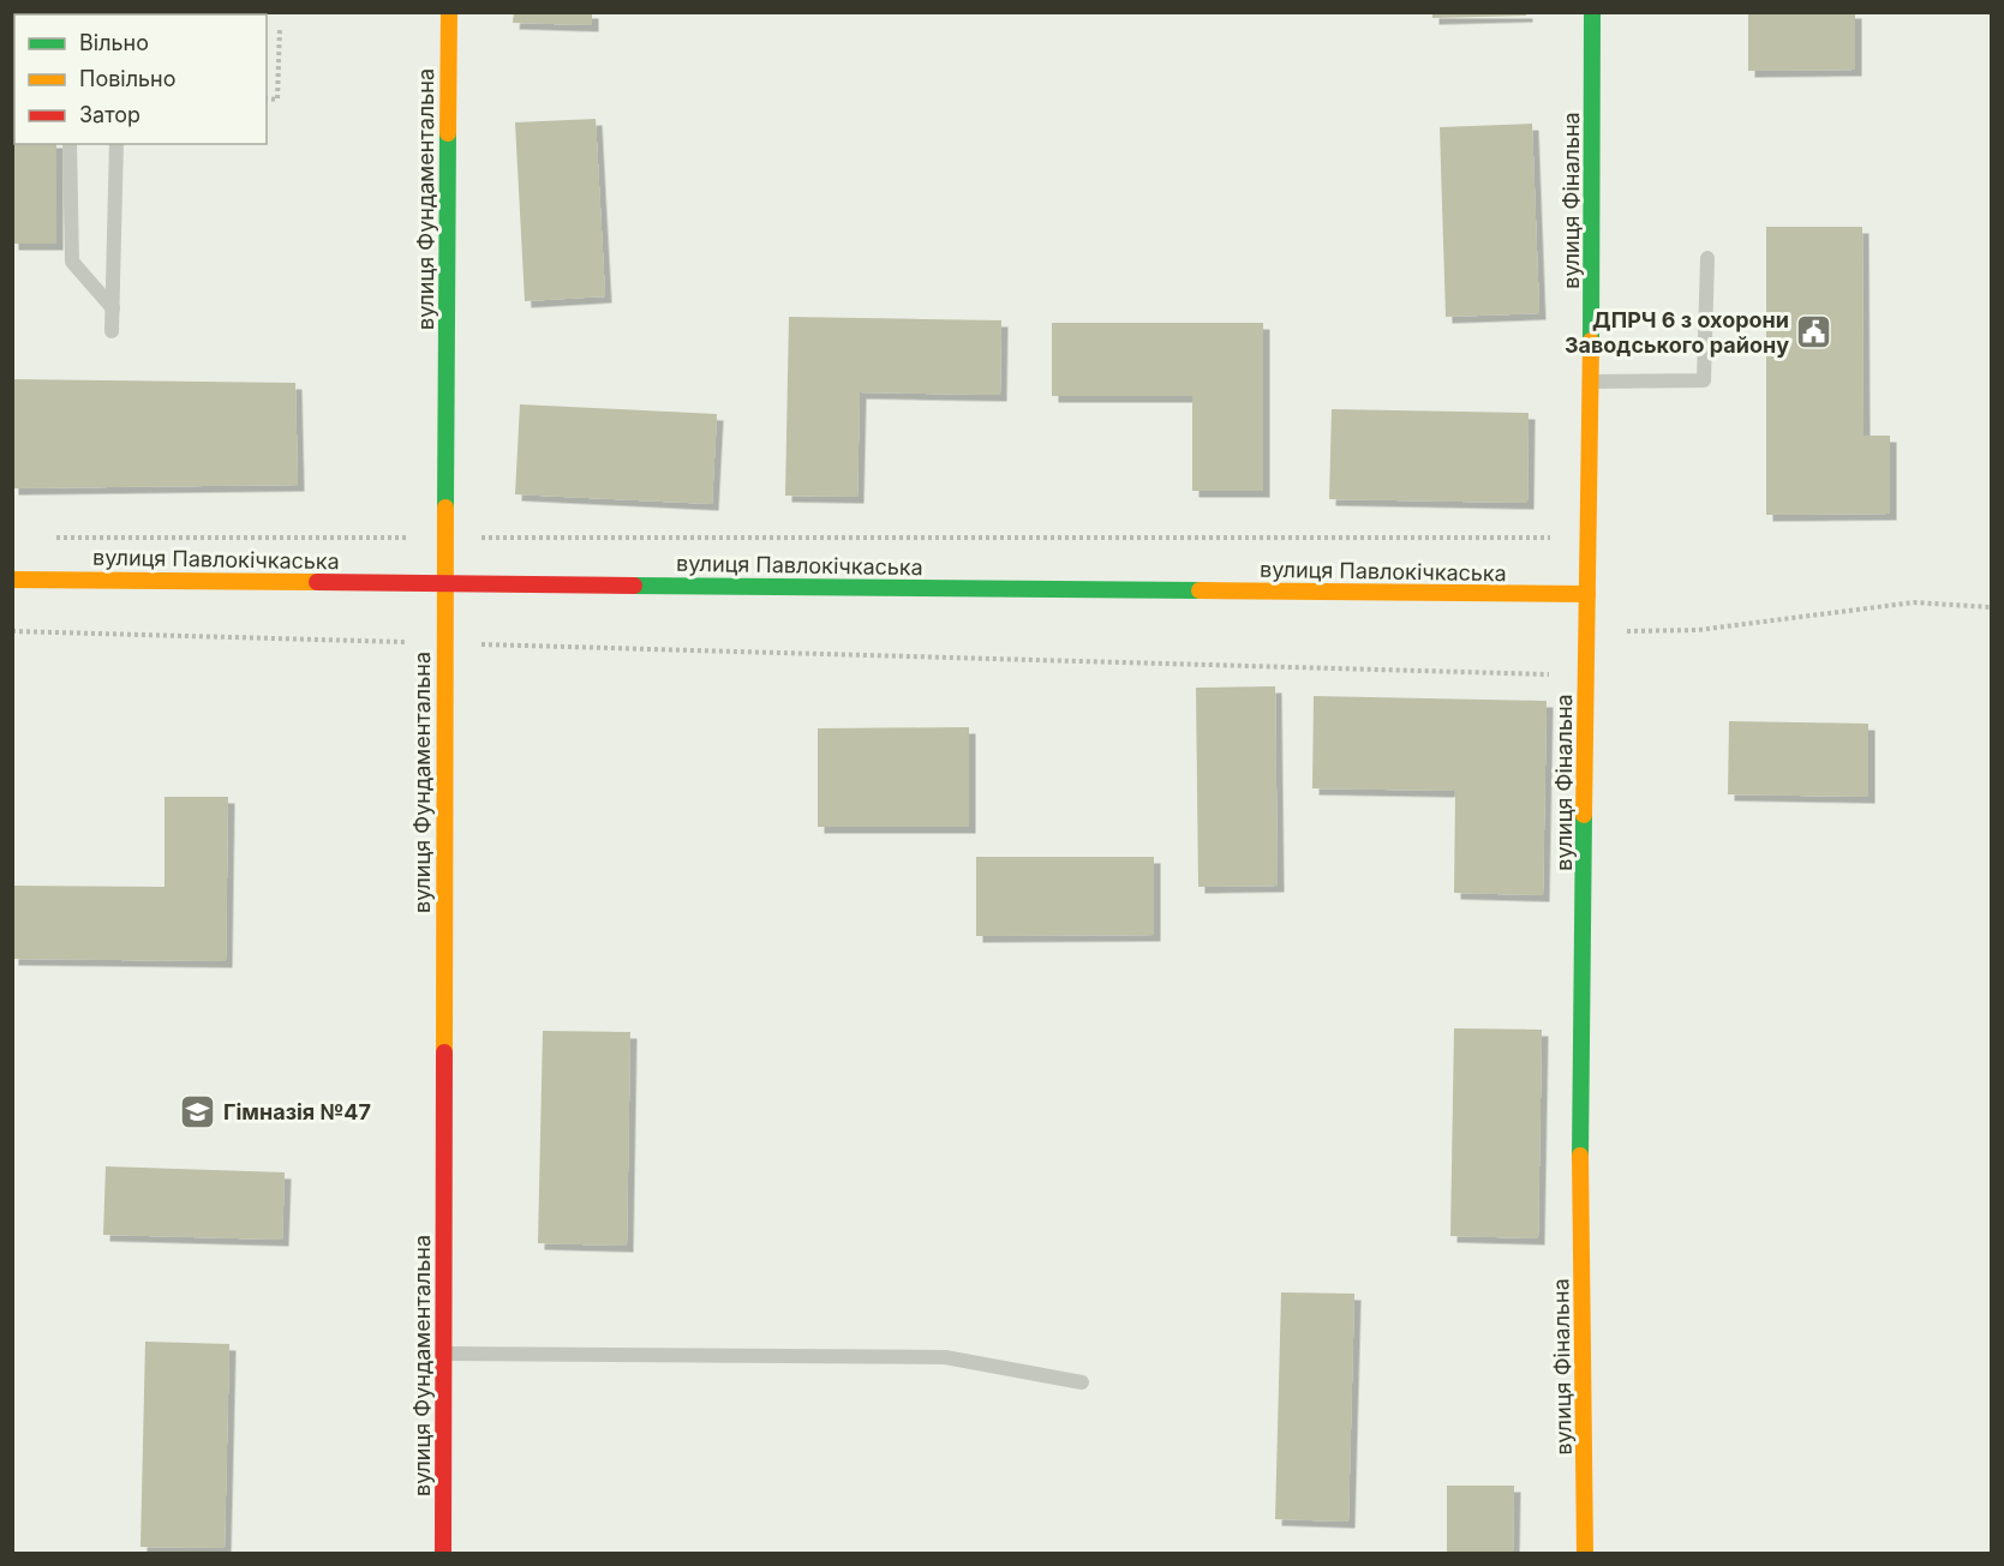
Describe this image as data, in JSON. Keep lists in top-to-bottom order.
{
  "streets": {
    "street": ["вулиця Фундаментальна", "вулиця Фінальна", "вулиця Павлокічкаська"]
  },
  "crossings": [
    ["вулиця Фундаментальна", "вулиця Павлокічкаська"],
    ["вулиця Фінальна", "вулиця Павлокічкаська"]
  ],
  "places": {
    "public building": ["ДПРЧ 6 з охорони Заводського району"],
    "school or university": ["Гімназія №47"]
  },
  "legend": ["Вільно", "Повільно", "Затор"]
}
